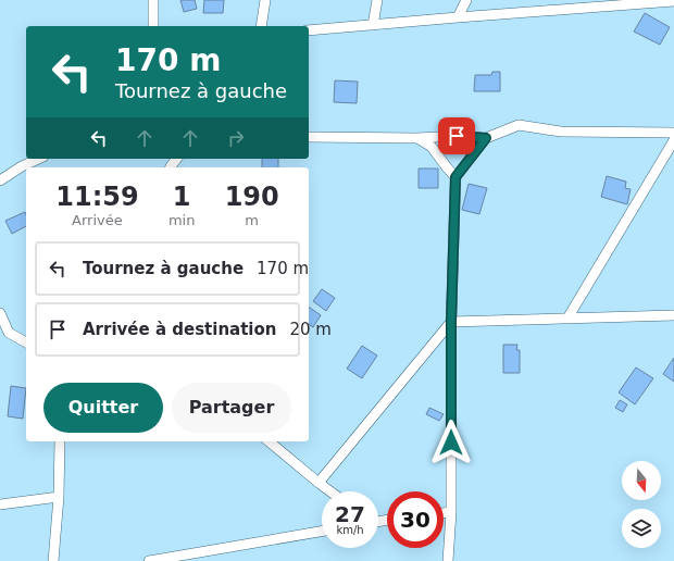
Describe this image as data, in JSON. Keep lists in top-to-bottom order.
{
  "north": "bottom",
  "page": {
    "turn": ["170 m", "Tournez à gauche"],
    "eta": [
      "11:59",
      "Arrivée",
      "1",
      "min",
      "190",
      "m"
    ],
    "list": [
      {
        "name": "Tournez à gauche",
        "value": "170 m"
      },
      {
        "name": "Arrivée à destination",
        "value": "20 m"
      }
    ],
    "buttons": ["Quitter", "Partager"],
    "speed": "27 km/h",
    "limit": "30"
  }
}
